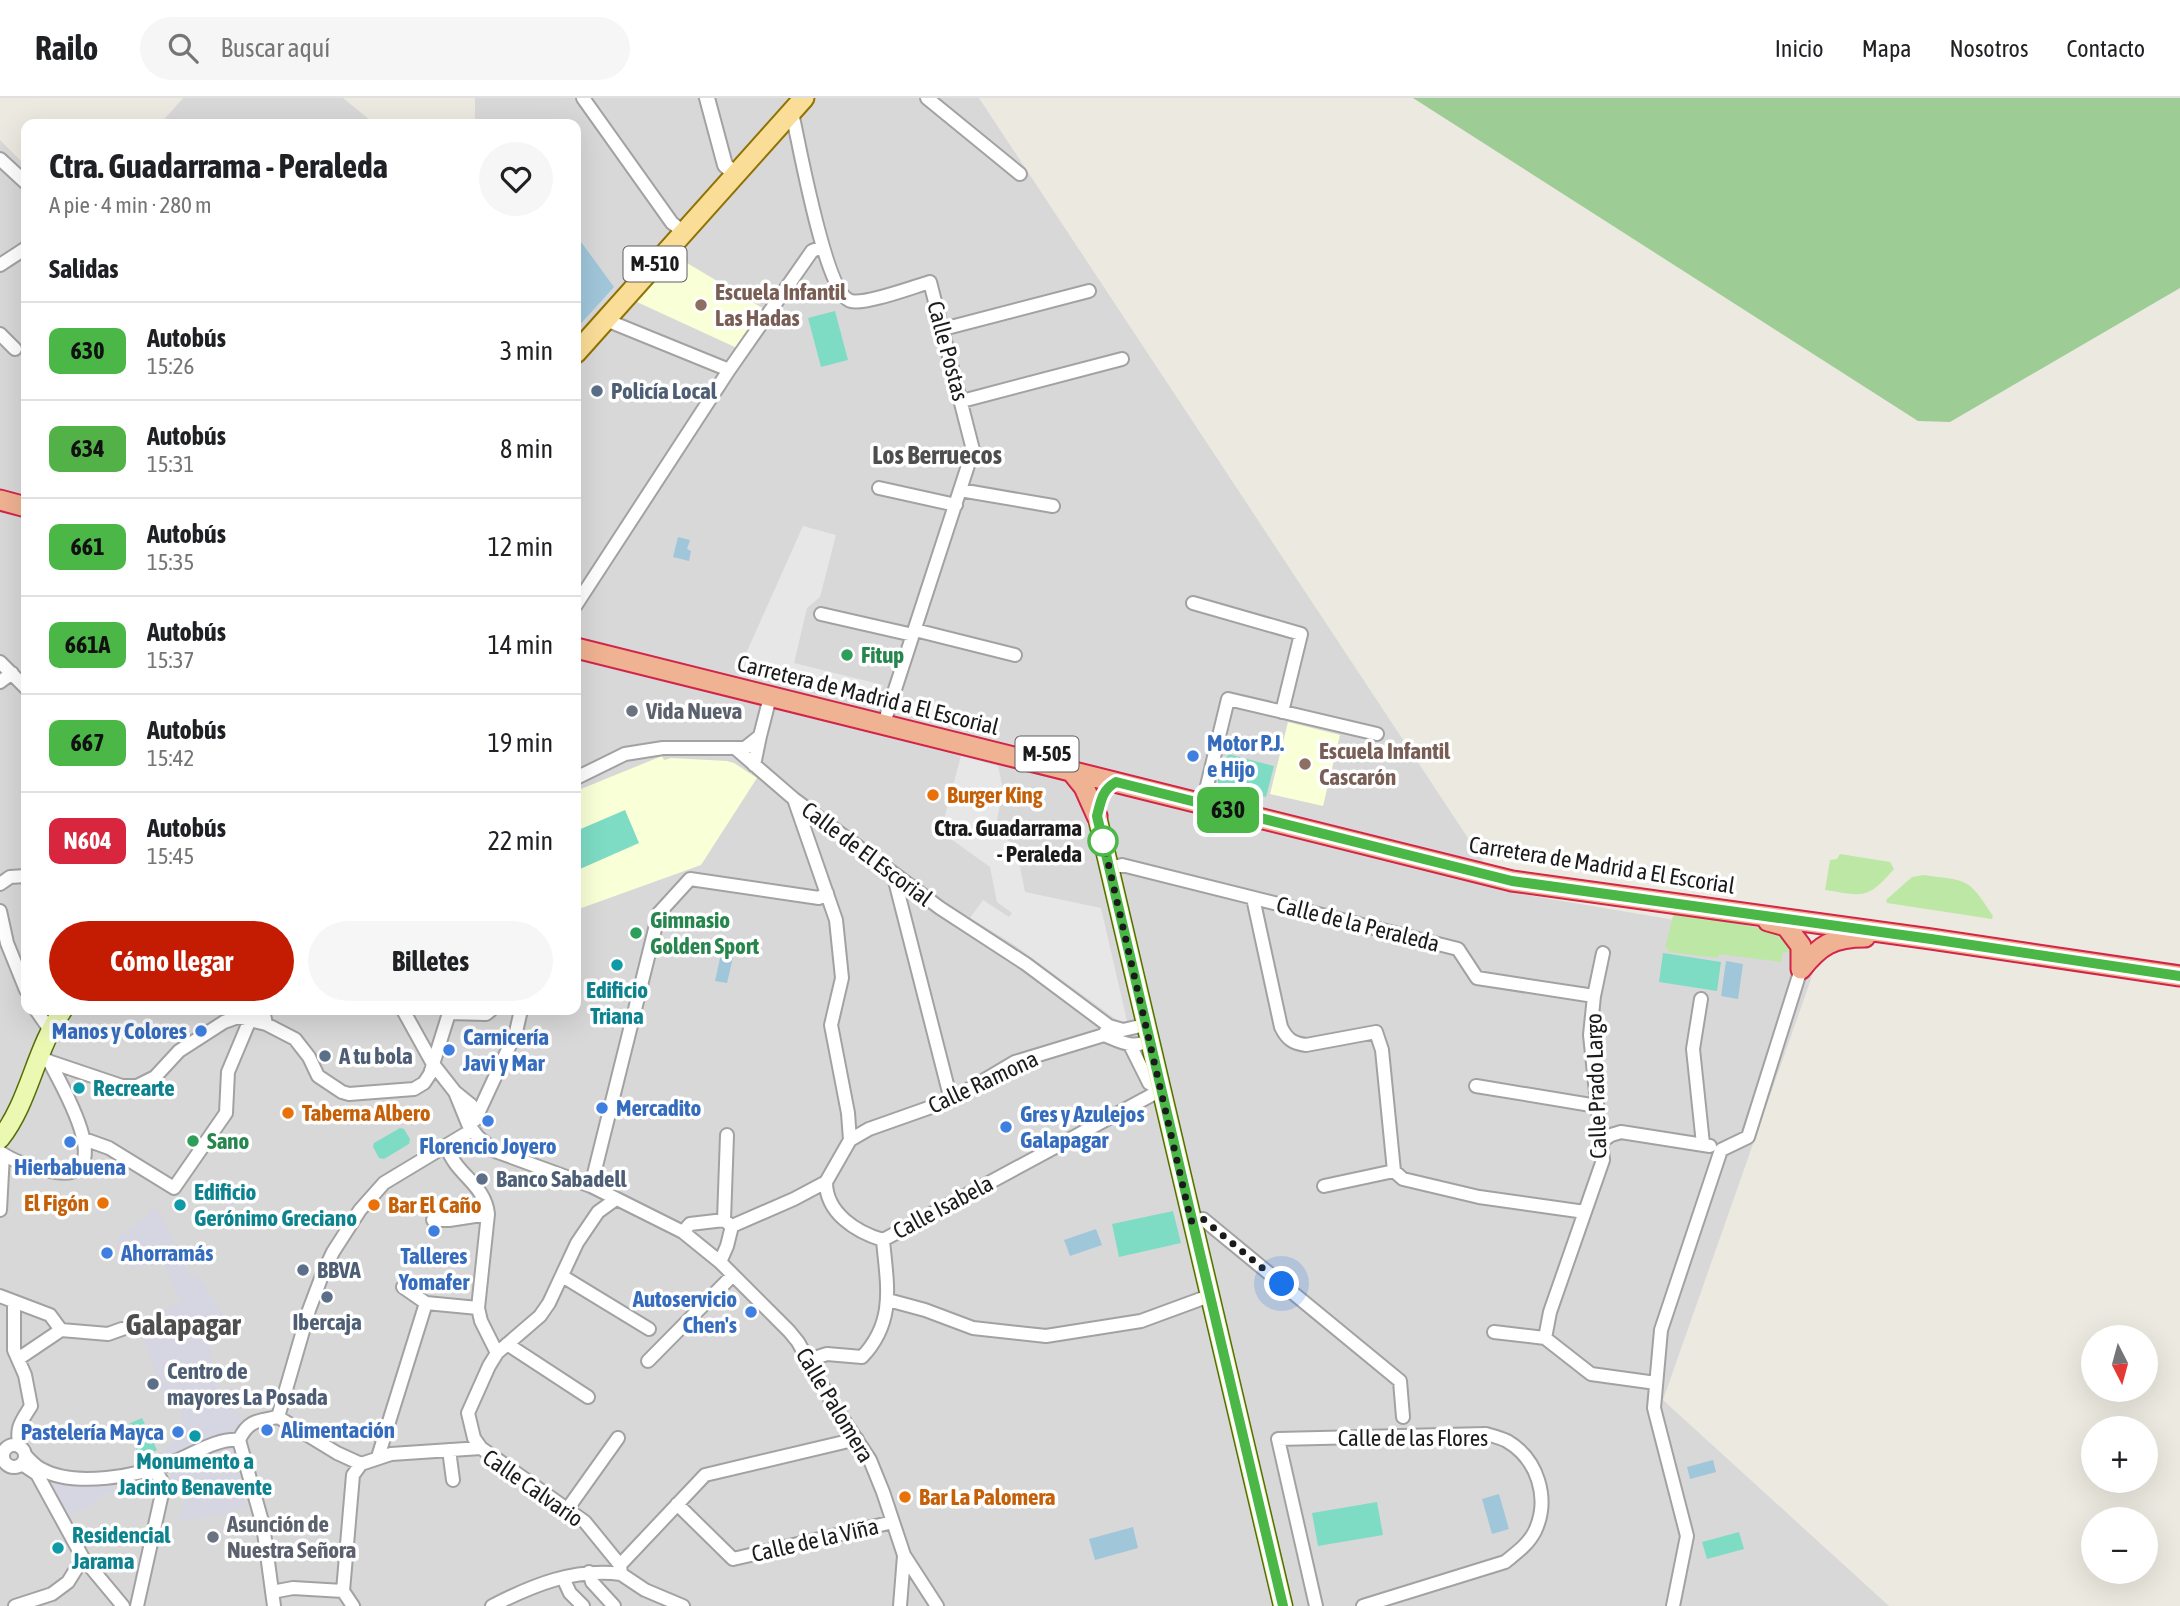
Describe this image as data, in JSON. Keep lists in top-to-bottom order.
{
  "streets": {
    "highway": ["Carretera de Madrid a El Escorial", "M-505"],
    "main road": ["M-510"],
    "street": [
      "Calle Postas",
      "Calle de El Escorial",
      "Calle de la Peraleda",
      "Calle Ramona",
      "Calle Prado Largo",
      "Calle Isabela",
      "Calle Palomera",
      "Calle de las Flores",
      "Calle Calvario",
      "Calle de la Viña"
    ]
  },
  "crossings": [
    ["M-510", "Calle Postas"],
    ["Calle Postas", "Carretera de Madrid a El Escorial"],
    ["Calle de El Escorial", "Calle Ramona"],
    ["Calle de la Peraleda", "Calle Prado Largo"],
    ["Calle Isabela", "Calle Palomera"],
    ["Calle Palomera", "Calle de la Viña"]
  ],
  "districts": ["Los Berruecos", "Galapagar"],
  "places": [
    "Escuela Infantil Las Hadas",
    "Policía Local",
    "Fitup",
    "Vida Nueva",
    "Motor P.J. e Hijo",
    "Escuela Infantil Cascarón",
    "Burger King",
    "Ctra. Guadarrama - Peraleda",
    "Gimnasio Golden Sport",
    "Edificio Triana",
    "Manos y Colores",
    "Carnicería Javi y Mar",
    "A tu bola",
    "Recrearte",
    "Mercadito",
    "Taberna Albero",
    "Florencio Joyero",
    "Gres y Azulejos Galapagar",
    "Sano",
    "Hierbabuena",
    "Banco Sabadell",
    "El Figón",
    "Edificio Gerónimo Greciano",
    "Bar El Caño",
    "Talleres Yomafer",
    "Ahorramás",
    "BBVA",
    "Ibercaja",
    "Autoservicio Chen's",
    "Centro de mayores La Posada",
    "Alimentación",
    "Pastelería Mayca",
    "Monumento a Jacinto Benavente",
    "Bar La Palomera",
    "Asunción de Nuestra Señora",
    "Residencial Jarama"
  ],
  "lines": ["bus line 630"],
  "north": "bottom",
  "page": {
    "header": "Railo",
    "search": "Buscar aquí",
    "nav": [
      "Inicio",
      "Mapa",
      "Nosotros",
      "Contacto"
    ],
    "on_map": "630",
    "heading": [
      ["Ctra. Guadarrama - Peraleda", "A pie · 4 min · 280 m"],
      "Salidas"
    ],
    "list": [
      {
        "mark": "630",
        "name": "Autobús",
        "note": "15:26",
        "value": "3 min"
      },
      {
        "mark": "634",
        "name": "Autobús",
        "note": "15:31",
        "value": "8 min"
      },
      {
        "mark": "661",
        "name": "Autobús",
        "note": "15:35",
        "value": "12 min"
      },
      {
        "mark": "661A",
        "name": "Autobús",
        "note": "15:37",
        "value": "14 min"
      },
      {
        "mark": "667",
        "name": "Autobús",
        "note": "15:42",
        "value": "19 min"
      },
      {
        "mark": "N604",
        "name": "Autobús",
        "note": "15:45",
        "value": "22 min"
      }
    ],
    "buttons": ["Cómo llegar", "Billetes"],
    "map_buttons": ["+", "−"]
  }
}
